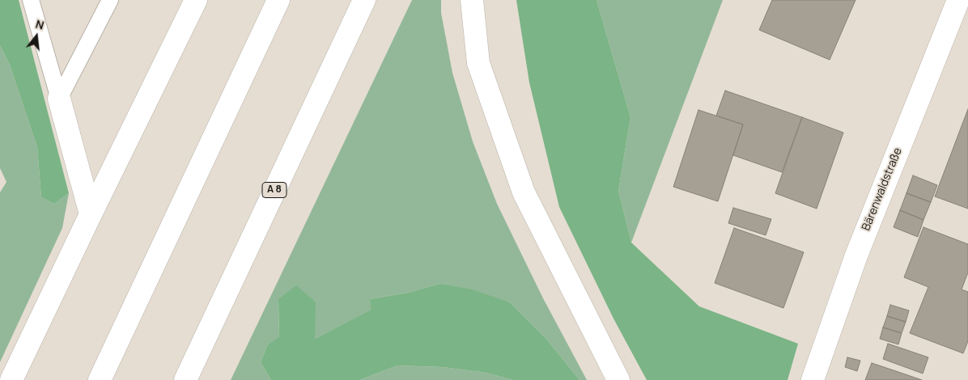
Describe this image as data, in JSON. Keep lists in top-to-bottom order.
{
  "streets": {
    "main road": ["Bärenwaldstraße", "A 8"]
  },
  "north": "top"
}
